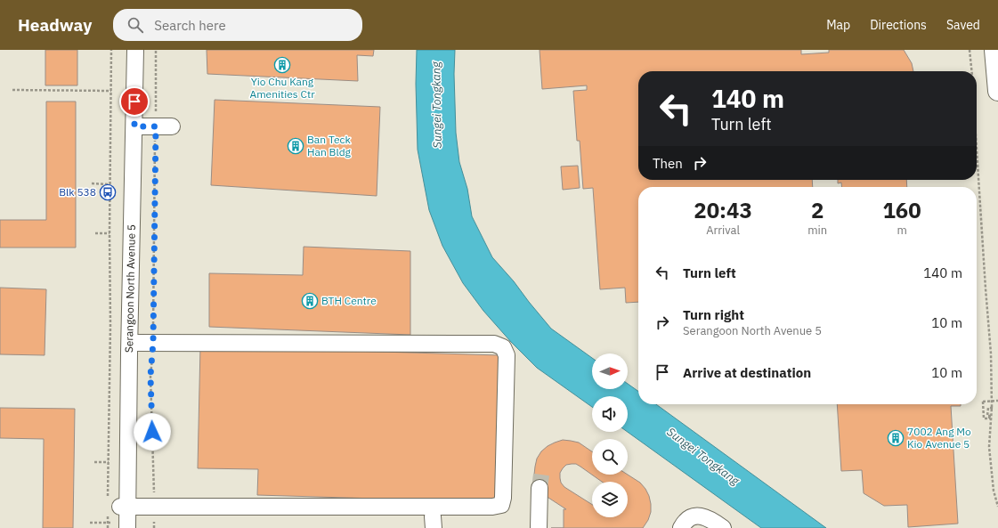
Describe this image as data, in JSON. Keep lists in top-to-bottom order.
{
  "streets": {
    "street": ["Serangoon North Avenue 5"]
  },
  "water": ["Sungei Tongkang"],
  "places": {
    "building": [
      "Yio Chu Kang Amenities Ctr",
      "Ban Teck Han Bldg",
      "BTH Centre",
      "7002 Ang Mo Kio Avenue 5"
    ],
    "bus stop": ["Blk 538"]
  },
  "north": "right",
  "page": {
    "header": "Headway",
    "search": "Search here",
    "nav": ["Map", "Directions", "Saved"],
    "turn": ["140 m", "Turn left"],
    "then": "Then",
    "eta": [
      "20:43",
      "Arrival",
      "2",
      "min",
      "160",
      "m"
    ],
    "list": [
      {
        "name": "Turn left",
        "value": "140 m"
      },
      {
        "name": "Turn right",
        "note": "Serangoon North Avenue 5",
        "value": "10 m"
      },
      {
        "name": "Arrive at destination",
        "value": "10 m"
      }
    ]
  }
}
